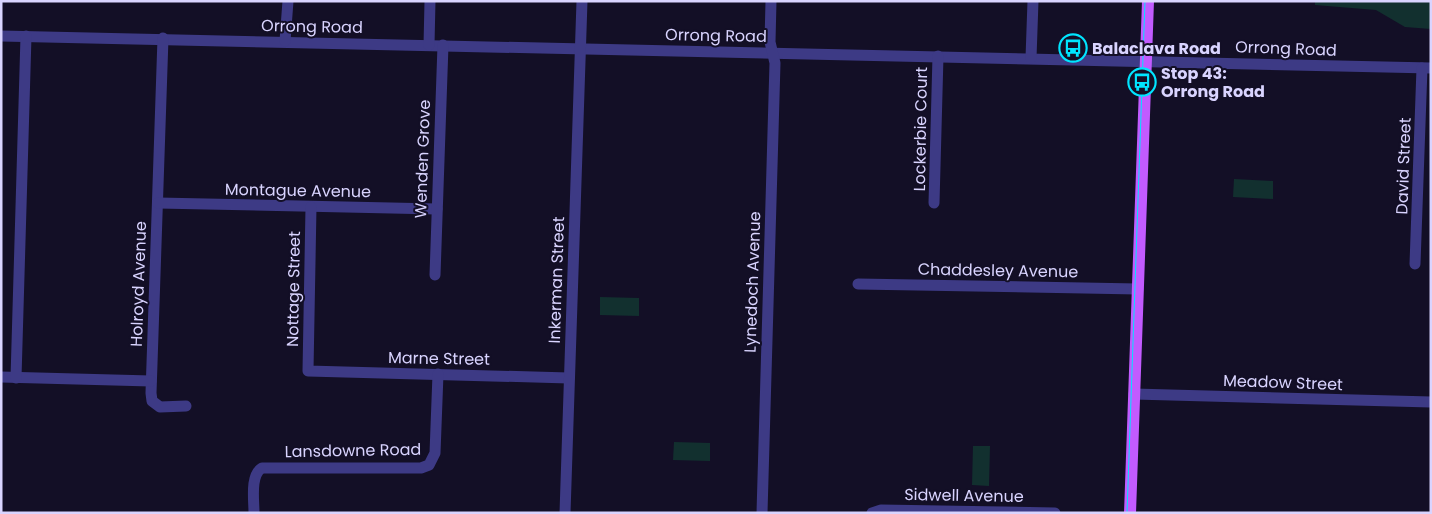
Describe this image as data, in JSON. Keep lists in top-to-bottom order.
{
  "streets": {
    "street": [
      "Orrong Road",
      "Lockerbie Court",
      "Wenden Grove",
      "David Street",
      "Montague Avenue",
      "Chaddesley Avenue",
      "Inkerman Street",
      "Lynedoch Avenue",
      "Holroyd Avenue",
      "Nottage Street",
      "Marne Street",
      "Meadow Street",
      "Lansdowne Road",
      "Sidwell Avenue"
    ]
  },
  "crossings": [
    ["Orrong Road", "Lockerbie Court"],
    ["Orrong Road", "Wenden Grove"],
    ["Orrong Road", "David Street"],
    ["Orrong Road", "Inkerman Street"],
    ["Orrong Road", "Lynedoch Avenue"],
    ["Orrong Road", "Holroyd Avenue"],
    ["Wenden Grove", "Montague Avenue"],
    ["Montague Avenue", "Holroyd Avenue"],
    ["Montague Avenue", "Nottage Street"],
    ["Inkerman Street", "Marne Street"],
    ["Nottage Street", "Marne Street"],
    ["Marne Street", "Lansdowne Road"]
  ],
  "places": {
    "bus stop": ["Balaclava Road", "Stop 43: Orrong Road"]
  }
}
